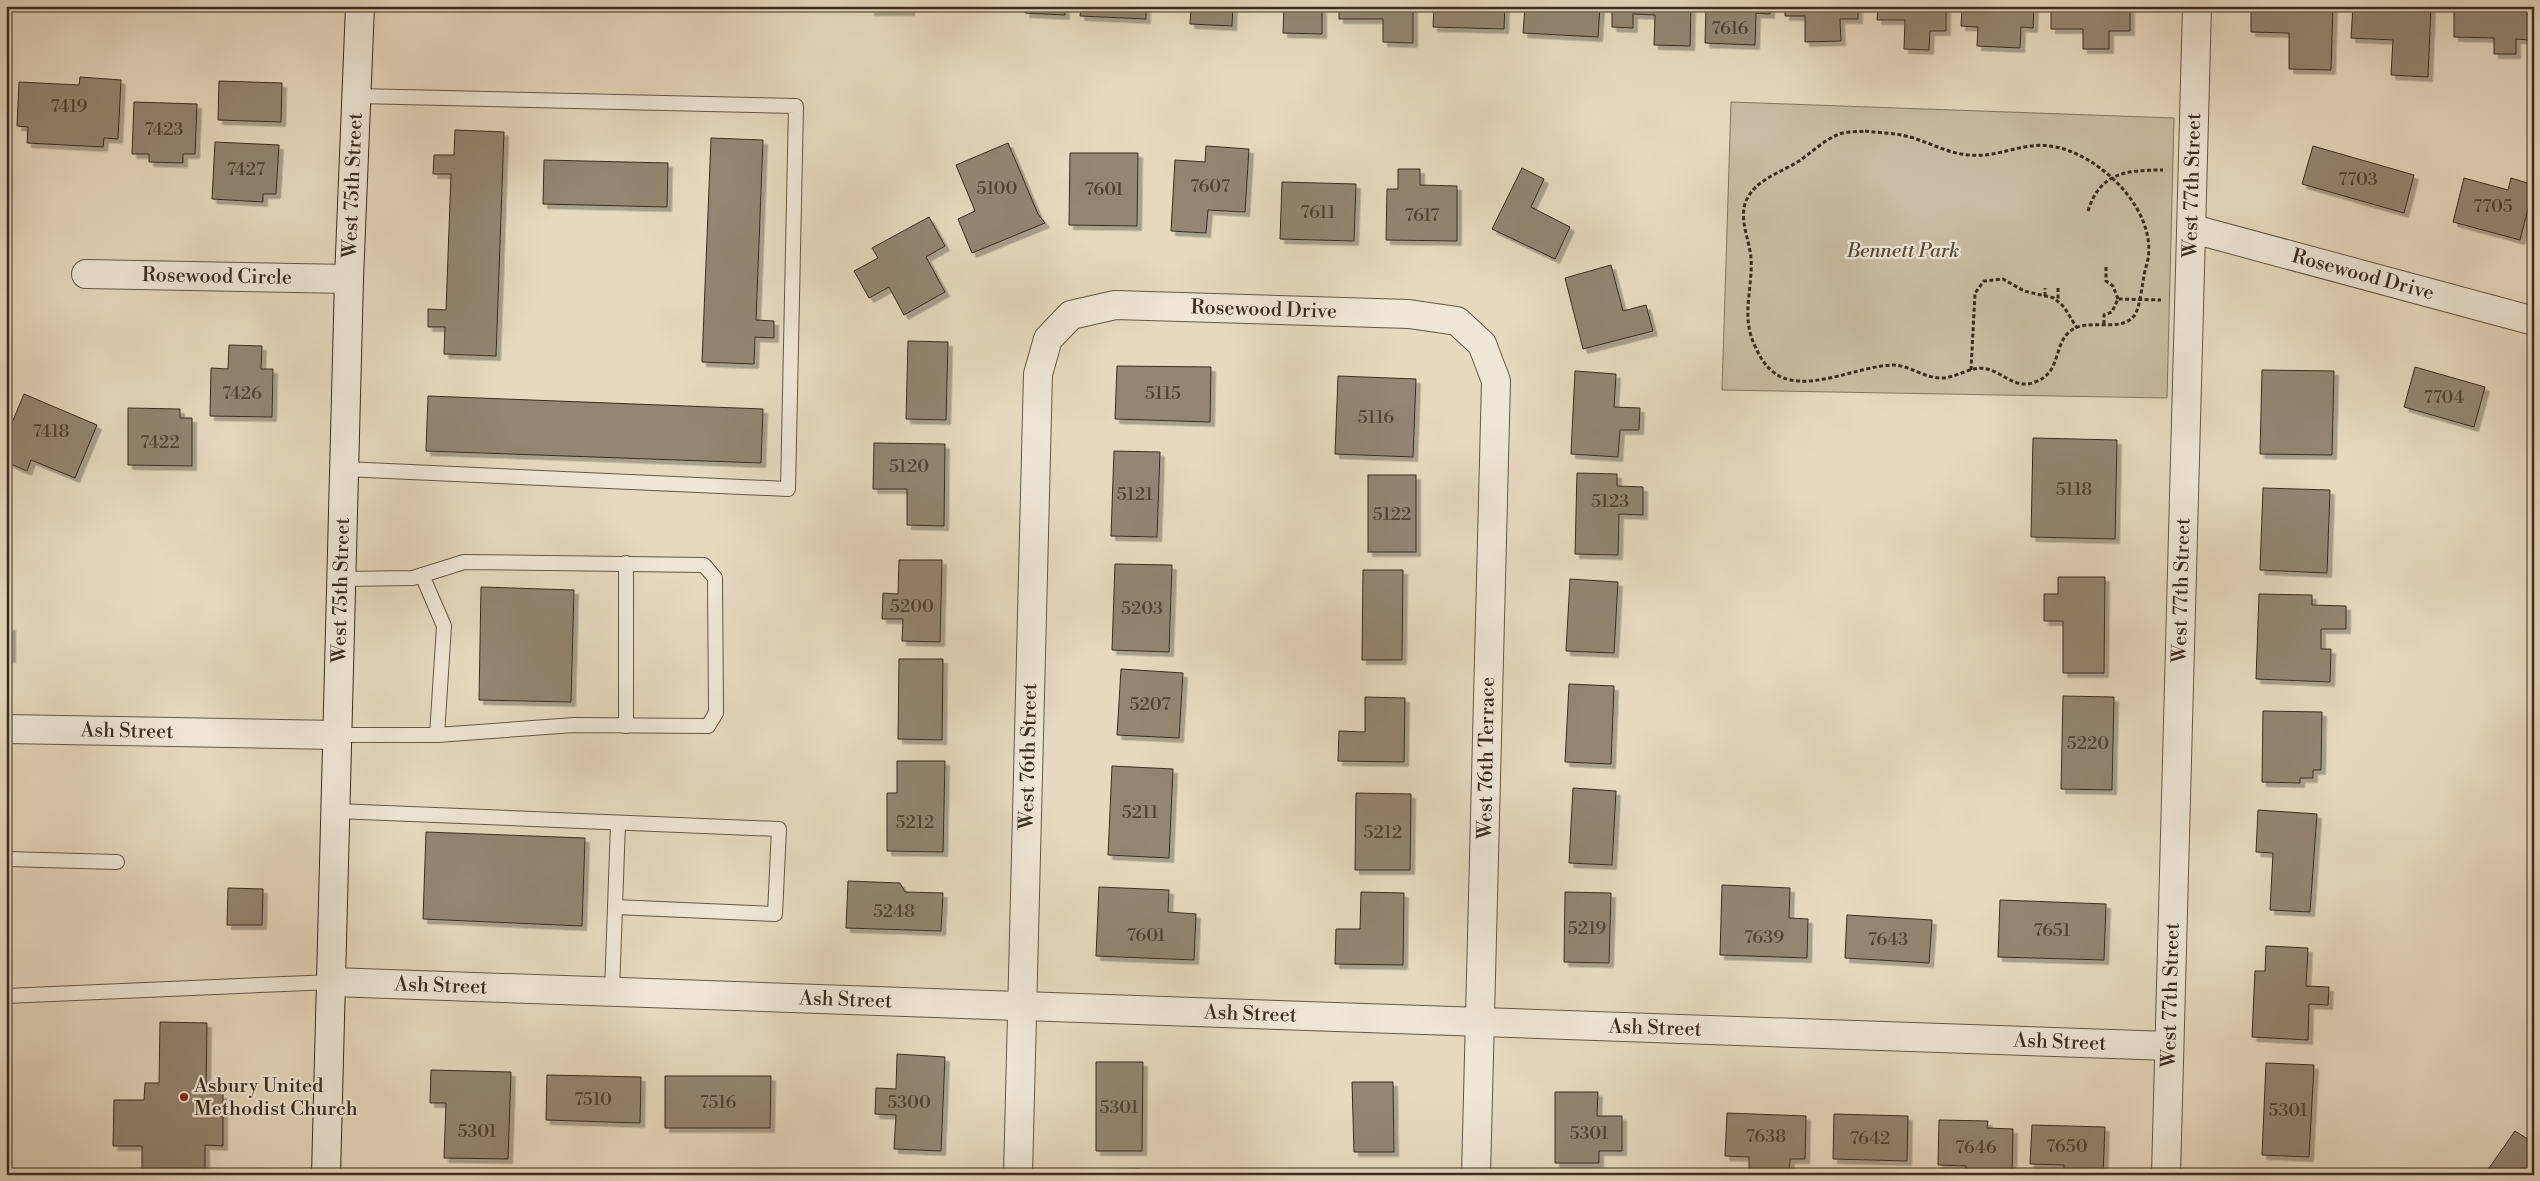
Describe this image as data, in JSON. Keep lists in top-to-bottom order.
{
  "streets": {
    "street": [
      "West 75th Street",
      "West 77th Street",
      "Rosewood Drive",
      "Rosewood Circle",
      "Ash Street",
      "West 76th Street",
      "West 76th Terrace"
    ]
  },
  "crossings": [
    ["West 75th Street", "Rosewood Circle"],
    ["West 75th Street", "Ash Street"],
    ["West 77th Street", "Rosewood Drive"],
    ["West 77th Street", "Ash Street"],
    ["Rosewood Drive", "West 76th Street"],
    ["Rosewood Drive", "West 76th Terrace"],
    ["Ash Street", "West 76th Street"],
    ["Ash Street", "West 76th Terrace"]
  ],
  "parks": ["Bennett Park"],
  "places": ["Asbury United Methodist Church"],
  "house_numbers": [
    "7616",
    "7419",
    "7423",
    "7427",
    "7703",
    "7607",
    "5100",
    "7601",
    "7705",
    "7611",
    "7617",
    "7426",
    "5115",
    "7704",
    "5116",
    "7418",
    "7422",
    "5120",
    "5118",
    "5121",
    "5123",
    "5122",
    "5200",
    "5203",
    "5207",
    "5220",
    "5211",
    "5212",
    "5212",
    "5248",
    "5219",
    "7651",
    "7601",
    "7639",
    "7643",
    "7510",
    "7516",
    "5300",
    "5301",
    "5301",
    "5301",
    "5301",
    "7638",
    "7642",
    "7650",
    "7646"
  ]
}
